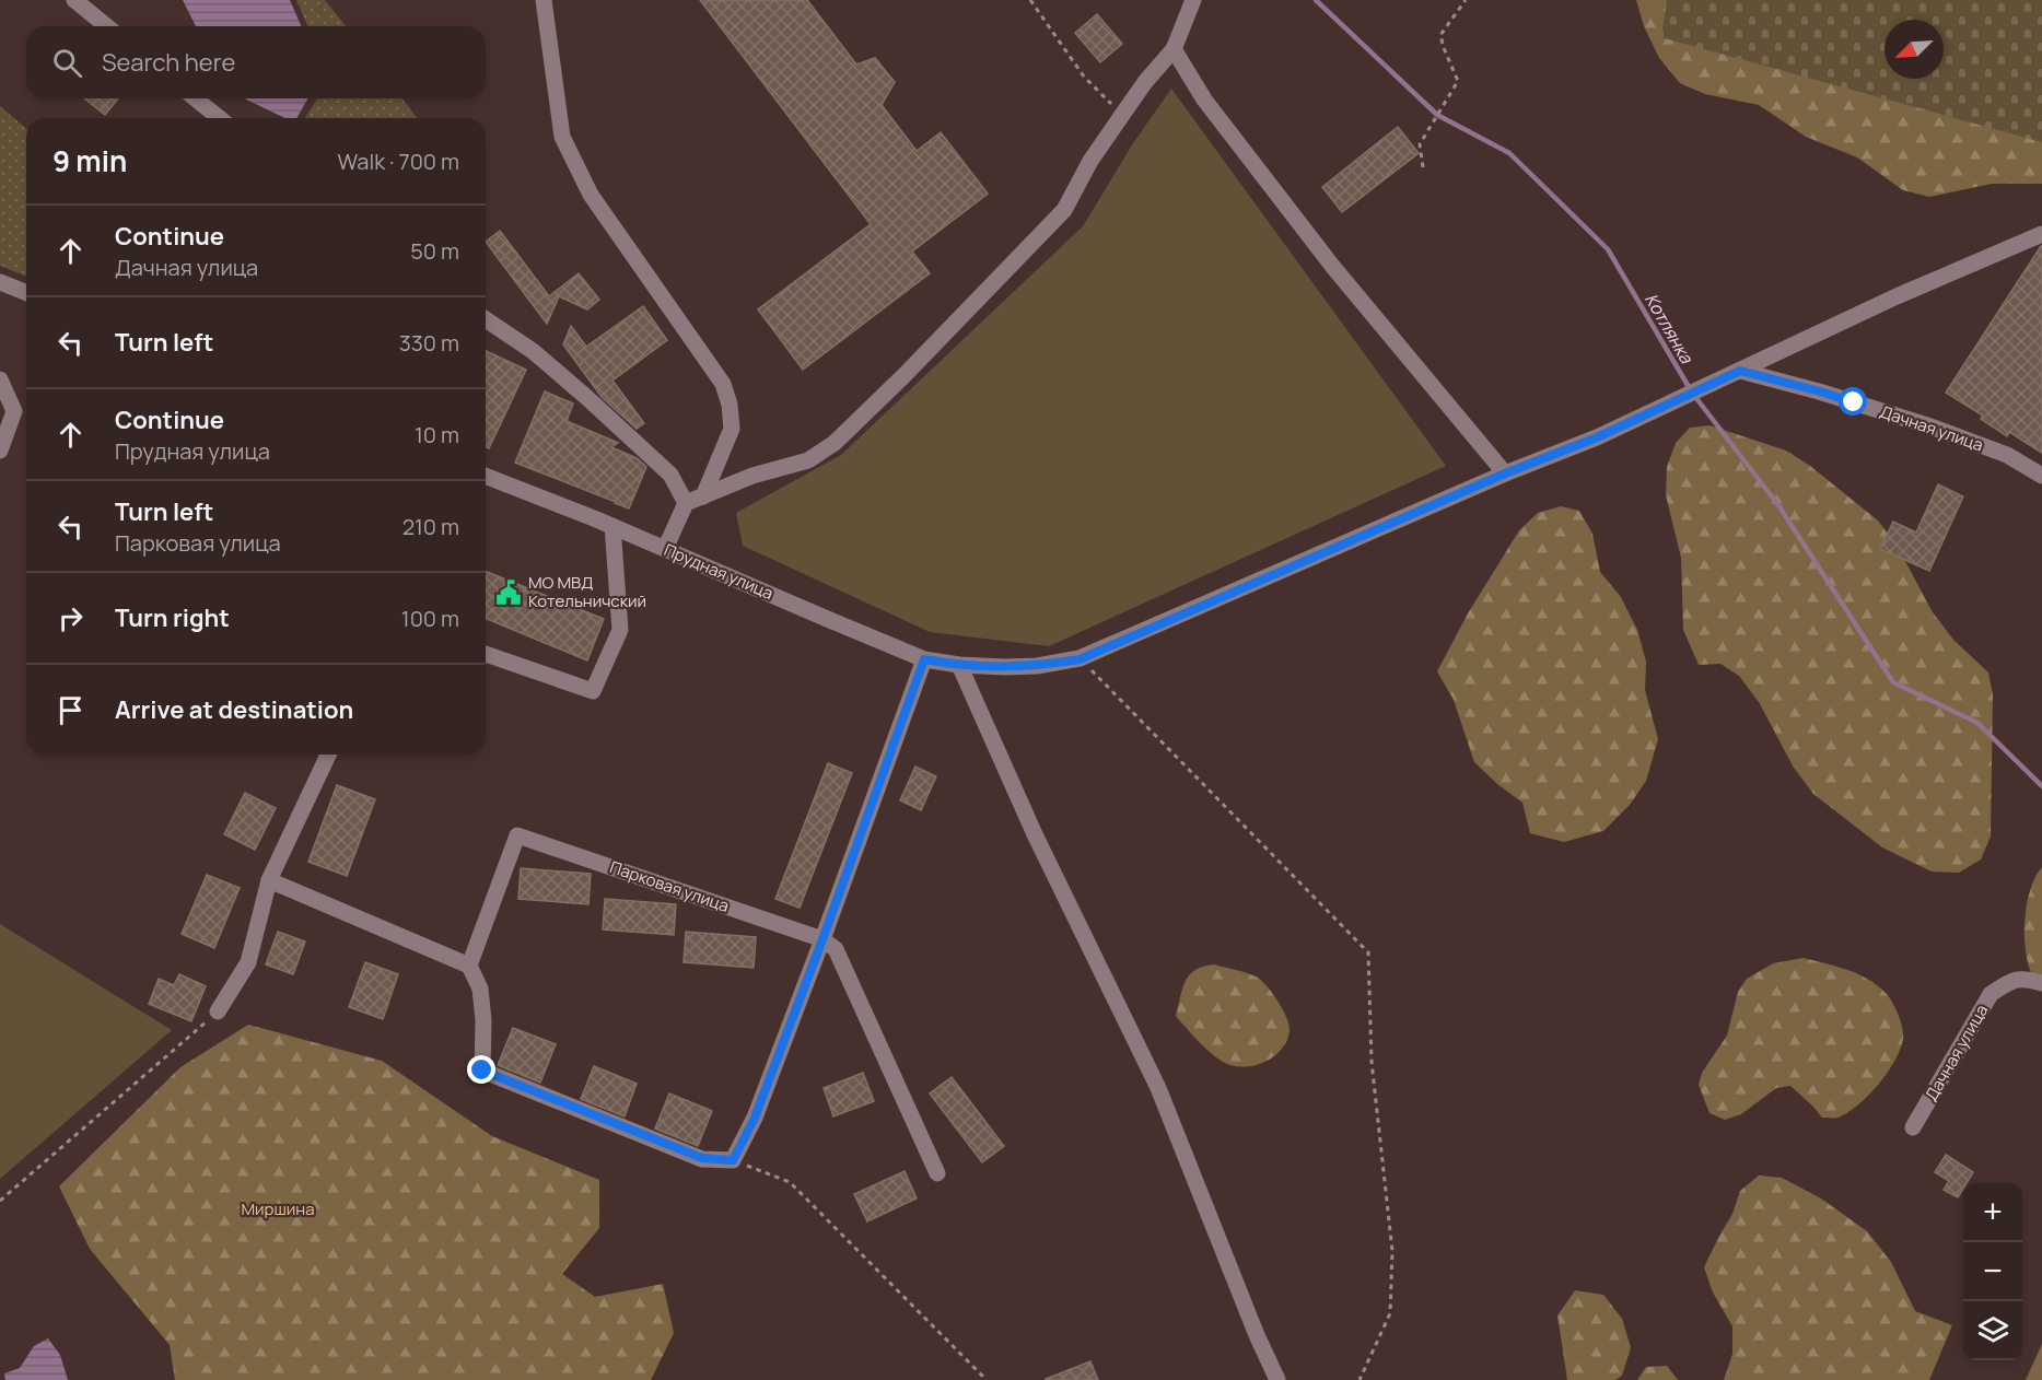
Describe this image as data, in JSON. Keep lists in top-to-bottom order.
{
  "streets": {
    "street": ["Дачная улица", "Прудная улица", "Парковая улица"]
  },
  "crossings": [
    ["Дачная улица", "Прудная улица"]
  ],
  "water": ["Котлянка"],
  "parks": ["Миршина"],
  "places": {
    "public building": ["МО МВД Котельничский"]
  },
  "north": "bottom left",
  "page": {
    "search": "Search here",
    "heading": ["9 min", "Walk · 700 m"],
    "list": [
      ["Continue", "Дачная улица", "50 m"],
      ["Turn left", "330 m"],
      ["Continue", "Прудная улица", "10 m"],
      ["Turn left", "Парковая улица", "210 m"],
      ["Turn right", "100 m"],
      "Arrive at destination"
    ],
    "map_buttons": ["+", "−"]
  }
}
